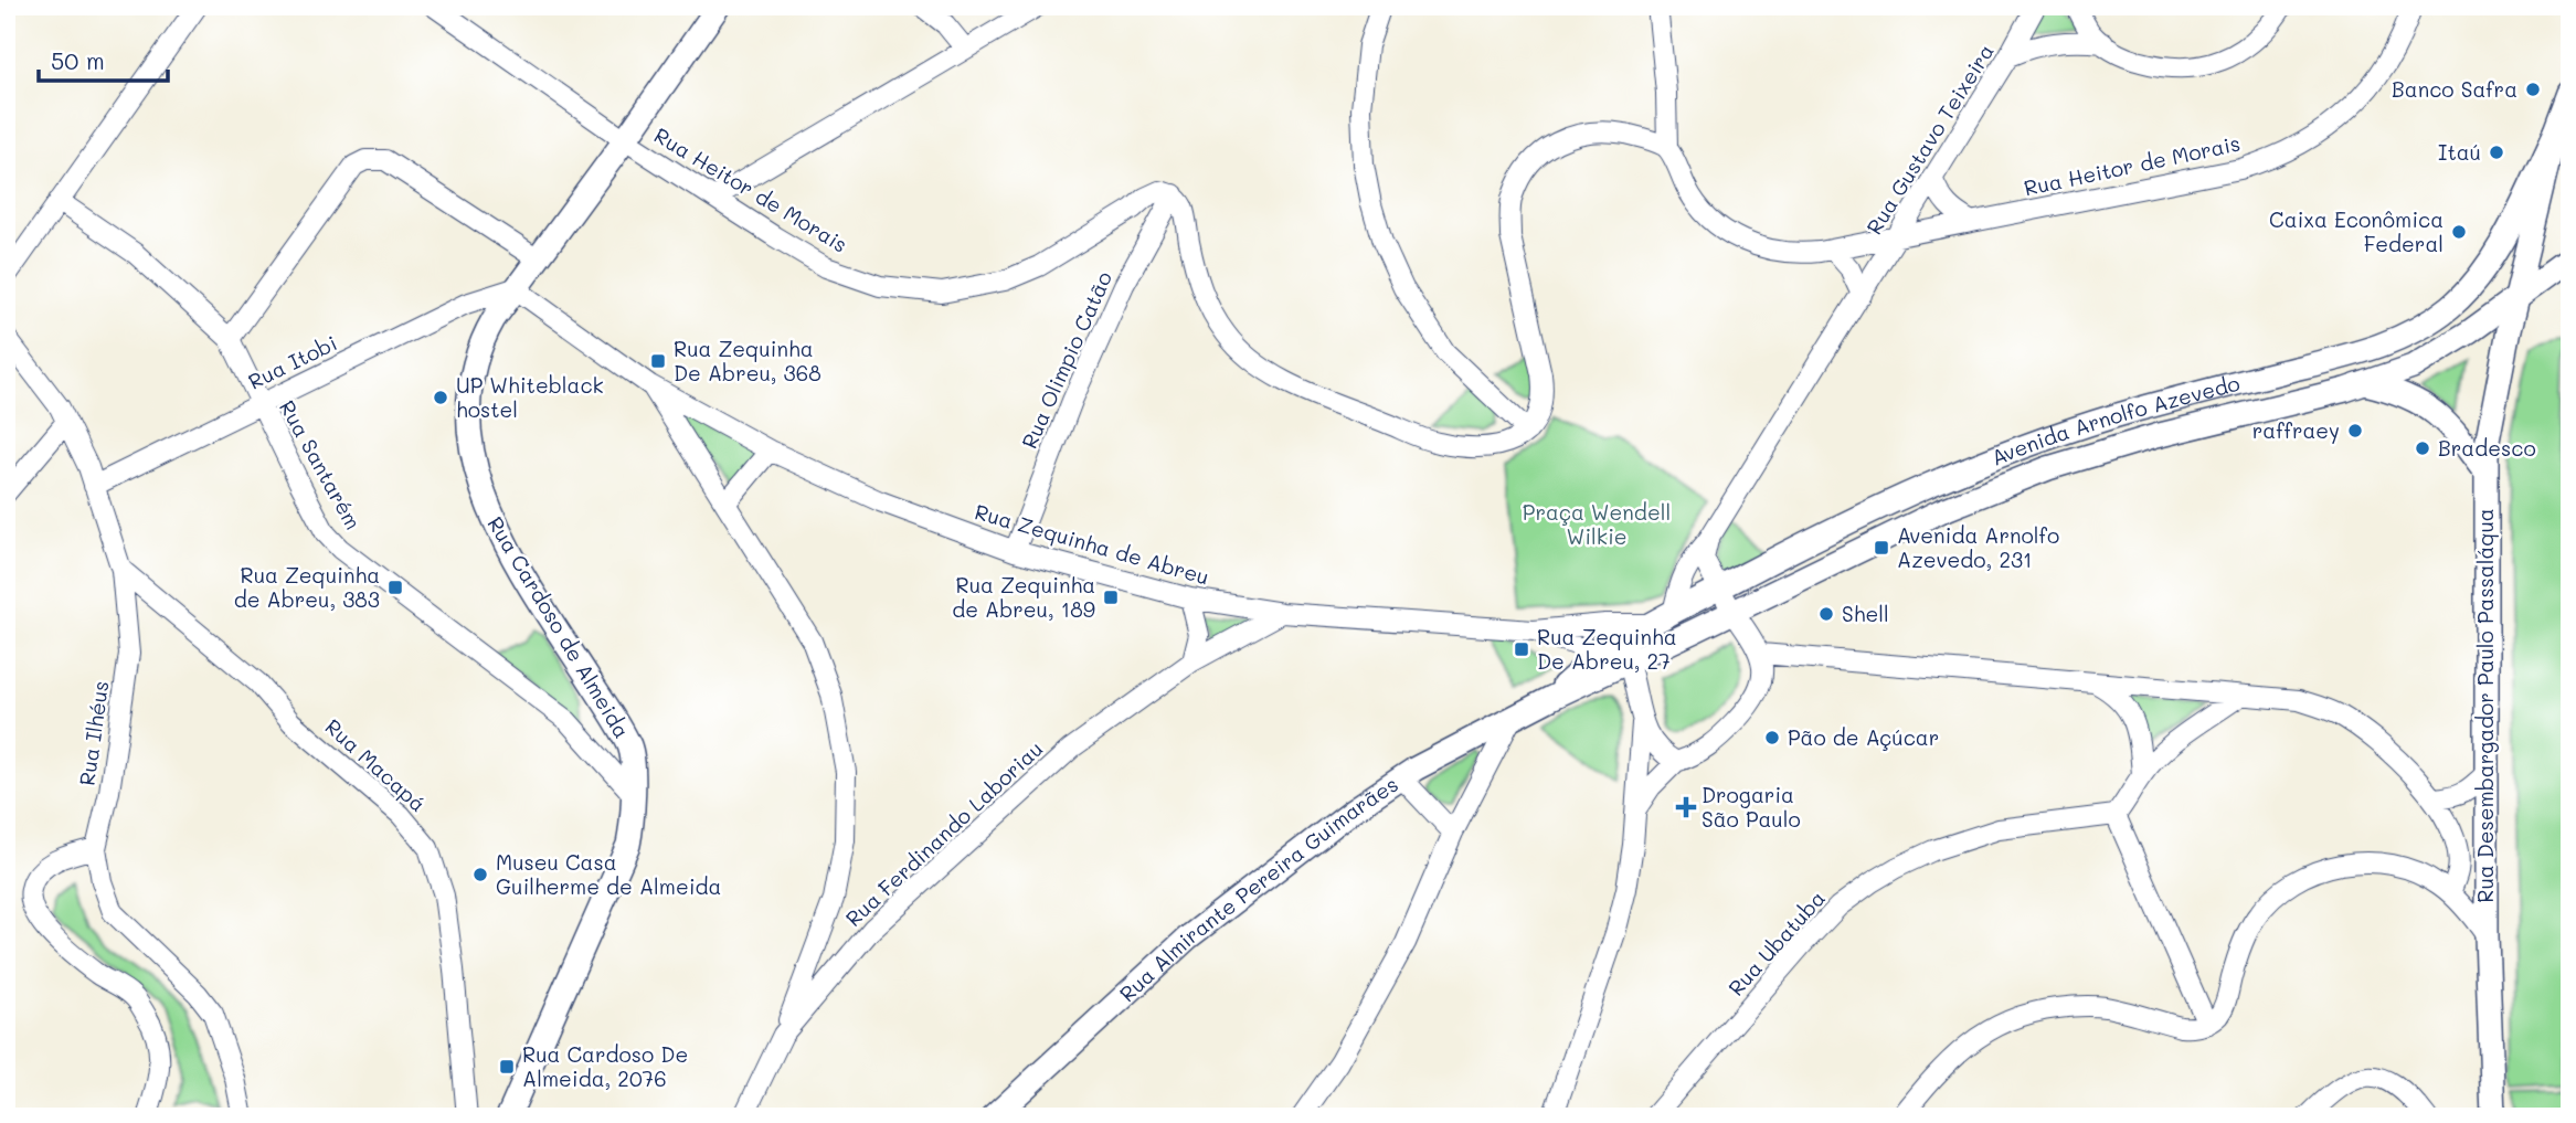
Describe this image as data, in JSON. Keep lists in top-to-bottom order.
{
  "streets": {
    "main road": [
      "Avenida Arnolfo Azevedo",
      "Rua Cardoso de Almeida",
      "Rua Desembargador Paulo Passaláqua",
      "Rua Almirante Pereira Guimarães"
    ],
    "street": [
      "Rua Gustavo Teixeira",
      "Rua Heitor de Morais",
      "Rua Olimpio Catão",
      "Rua Itobi",
      "Rua Santarém",
      "Rua Zequinha de Abreu",
      "Rua Ilhéus",
      "Rua Macapá",
      "Rua Ferdinando Laboriau",
      "Rua Ubatuba"
    ]
  },
  "crossings": [
    ["Rua Gustavo Teixeira", "Rua Heitor de Morais"],
    ["Rua Gustavo Teixeira", "Avenida Arnolfo Azevedo"],
    ["Rua Heitor de Morais", "Rua Olimpio Catão"],
    ["Rua Heitor de Morais", "Rua Cardoso de Almeida"],
    ["Rua Olimpio Catão", "Rua Zequinha de Abreu"],
    ["Rua Itobi", "Rua Santarém"],
    ["Rua Itobi", "Rua Zequinha de Abreu"],
    ["Rua Itobi", "Rua Cardoso de Almeida"],
    ["Rua Itobi", "Rua Ilhéus"],
    ["Avenida Arnolfo Azevedo", "Rua Zequinha de Abreu"],
    ["Avenida Arnolfo Azevedo", "Rua Desembargador Paulo Passaláqua"],
    ["Avenida Arnolfo Azevedo", "Rua Almirante Pereira Guimarães"],
    ["Rua Santarém", "Rua Cardoso de Almeida"],
    ["Rua Zequinha de Abreu", "Rua Cardoso de Almeida"],
    ["Rua Zequinha de Abreu", "Rua Ferdinando Laboriau"],
    ["Rua Zequinha de Abreu", "Rua Almirante Pereira Guimarães"],
    ["Rua Ilhéus", "Rua Macapá"]
  ],
  "parks": ["Praça Wendell Wilkie"],
  "places": {
    "other": [
      "Banco Safra",
      "Itaú",
      "Caixa Econômica Federal",
      "UP Whiteblack hostel",
      "raffraey",
      "Bradesco",
      "Shell",
      "Pão de Açúcar",
      "Museu Casa Guilherme de Almeida"
    ],
    "transit": [
      "Rua Zequinha De Abreu, 368",
      "Avenida Arnolfo Azevedo, 231",
      "Rua Zequinha de Abreu, 383",
      "Rua Zequinha de Abreu, 189",
      "Rua Zequinha De Abreu, 27",
      "Rua Cardoso De Almeida, 2076"
    ],
    "health": ["Drogaria São Paulo"]
  },
  "scale_bar": "50 m"
}
